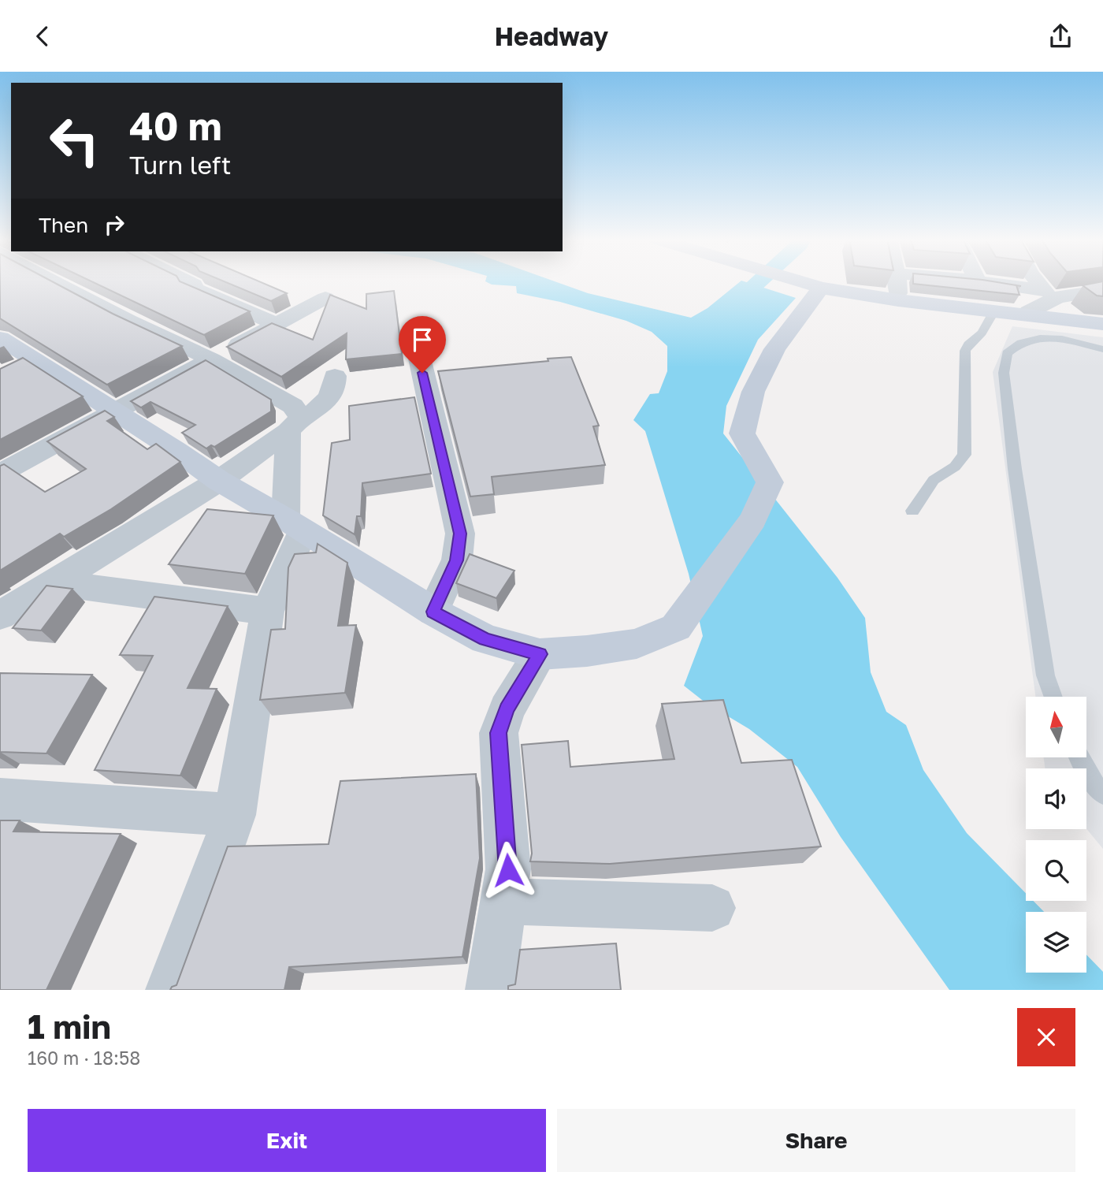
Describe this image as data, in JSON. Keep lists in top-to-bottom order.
{
  "north": "top",
  "page": {
    "header": "Headway",
    "turn": ["40 m", "Turn left"],
    "then": "Then",
    "heading": ["1 min", "160 m · 18:58"],
    "buttons": ["Exit", "Share"]
  }
}
